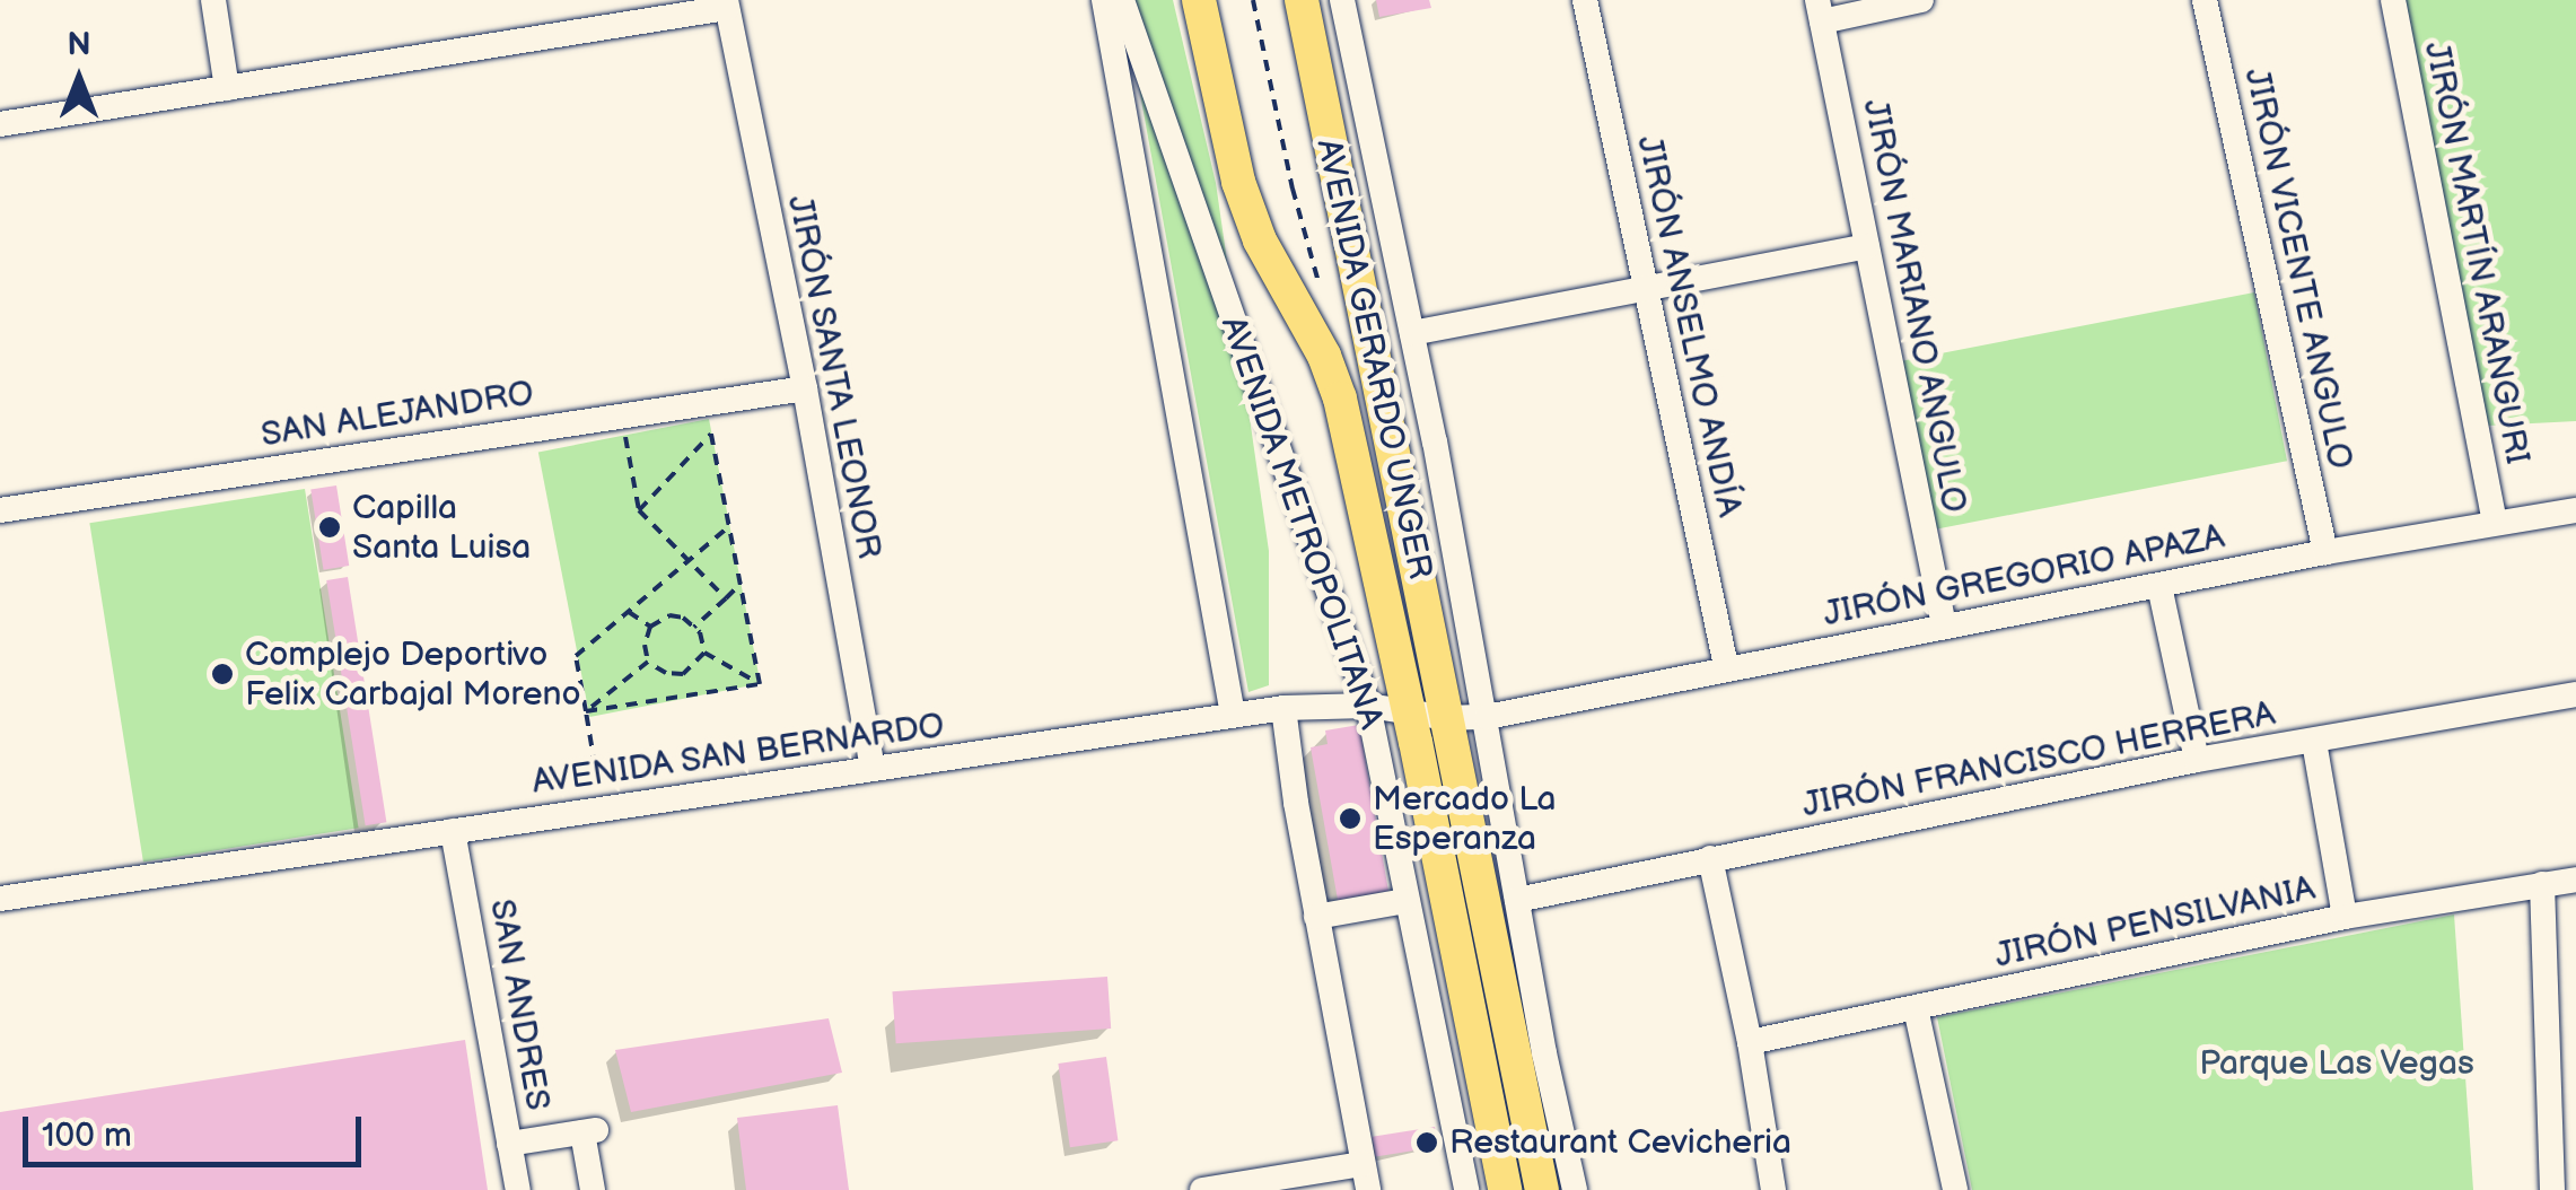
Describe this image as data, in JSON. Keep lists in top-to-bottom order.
{
  "streets": {
    "main road": ["AVENIDA GERARDO UNGER", "AVENIDA METROPOLITANA"],
    "street": [
      "JIRÓN MARTÍN ARANGURI",
      "JIRÓN VICENTE ANGULO",
      "JIRÓN MARIANO ANGULO",
      "JIRÓN ANSELMO ANDÍA",
      "JIRÓN SANTA LEONOR",
      "SAN ALEJANDRO",
      "JIRÓN GREGORIO APAZA",
      "AVENIDA SAN BERNARDO",
      "JIRÓN FRANCISCO HERRERA",
      "JIRÓN PENSILVANIA",
      "SAN ANDRES"
    ]
  },
  "crossings": [
    ["JIRÓN MARTÍN ARANGURI", "JIRÓN GREGORIO APAZA"],
    ["JIRÓN VICENTE ANGULO", "JIRÓN GREGORIO APAZA"],
    ["JIRÓN MARIANO ANGULO", "JIRÓN GREGORIO APAZA"],
    ["JIRÓN ANSELMO ANDÍA", "JIRÓN GREGORIO APAZA"],
    ["AVENIDA GERARDO UNGER", "AVENIDA METROPOLITANA"],
    ["AVENIDA GERARDO UNGER", "JIRÓN GREGORIO APAZA"],
    ["AVENIDA GERARDO UNGER", "AVENIDA SAN BERNARDO"],
    ["JIRÓN SANTA LEONOR", "SAN ALEJANDRO"],
    ["JIRÓN SANTA LEONOR", "AVENIDA SAN BERNARDO"],
    ["AVENIDA METROPOLITANA", "AVENIDA SAN BERNARDO"],
    ["JIRÓN GREGORIO APAZA", "AVENIDA SAN BERNARDO"],
    ["AVENIDA SAN BERNARDO", "SAN ANDRES"]
  ],
  "parks": ["Parque Las Vegas"],
  "places": [
    "Capilla Santa Luisa",
    "Complejo Deportivo Felix Carbajal Moreno",
    "Mercado La Esperanza",
    "Restaurant Cevicheria"
  ],
  "scale_bar": "100 m",
  "north": "top"
}
